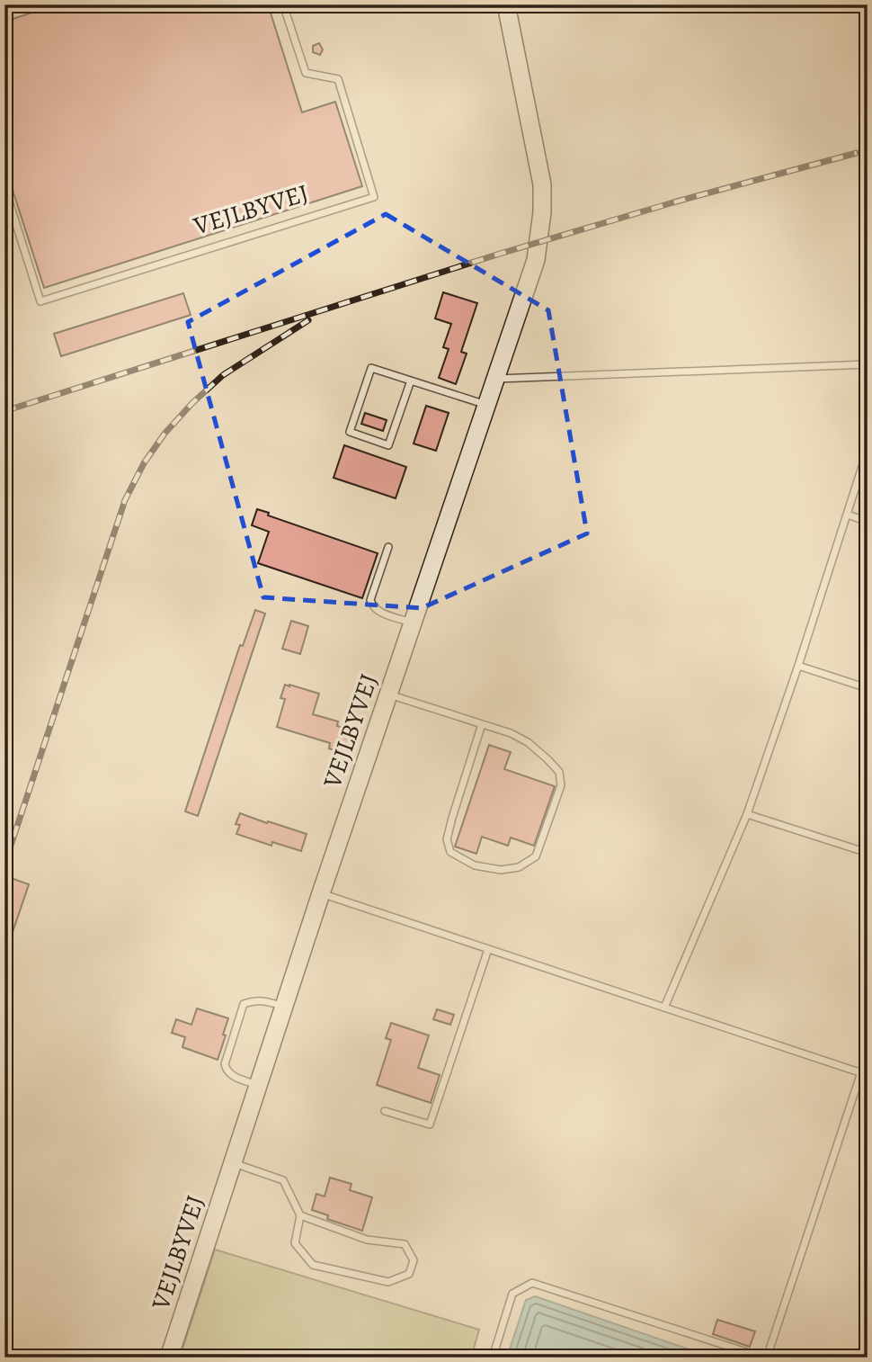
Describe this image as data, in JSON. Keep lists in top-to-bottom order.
{
  "streets": {
    "street": ["VEJLBYVEJ"]
  }
}
